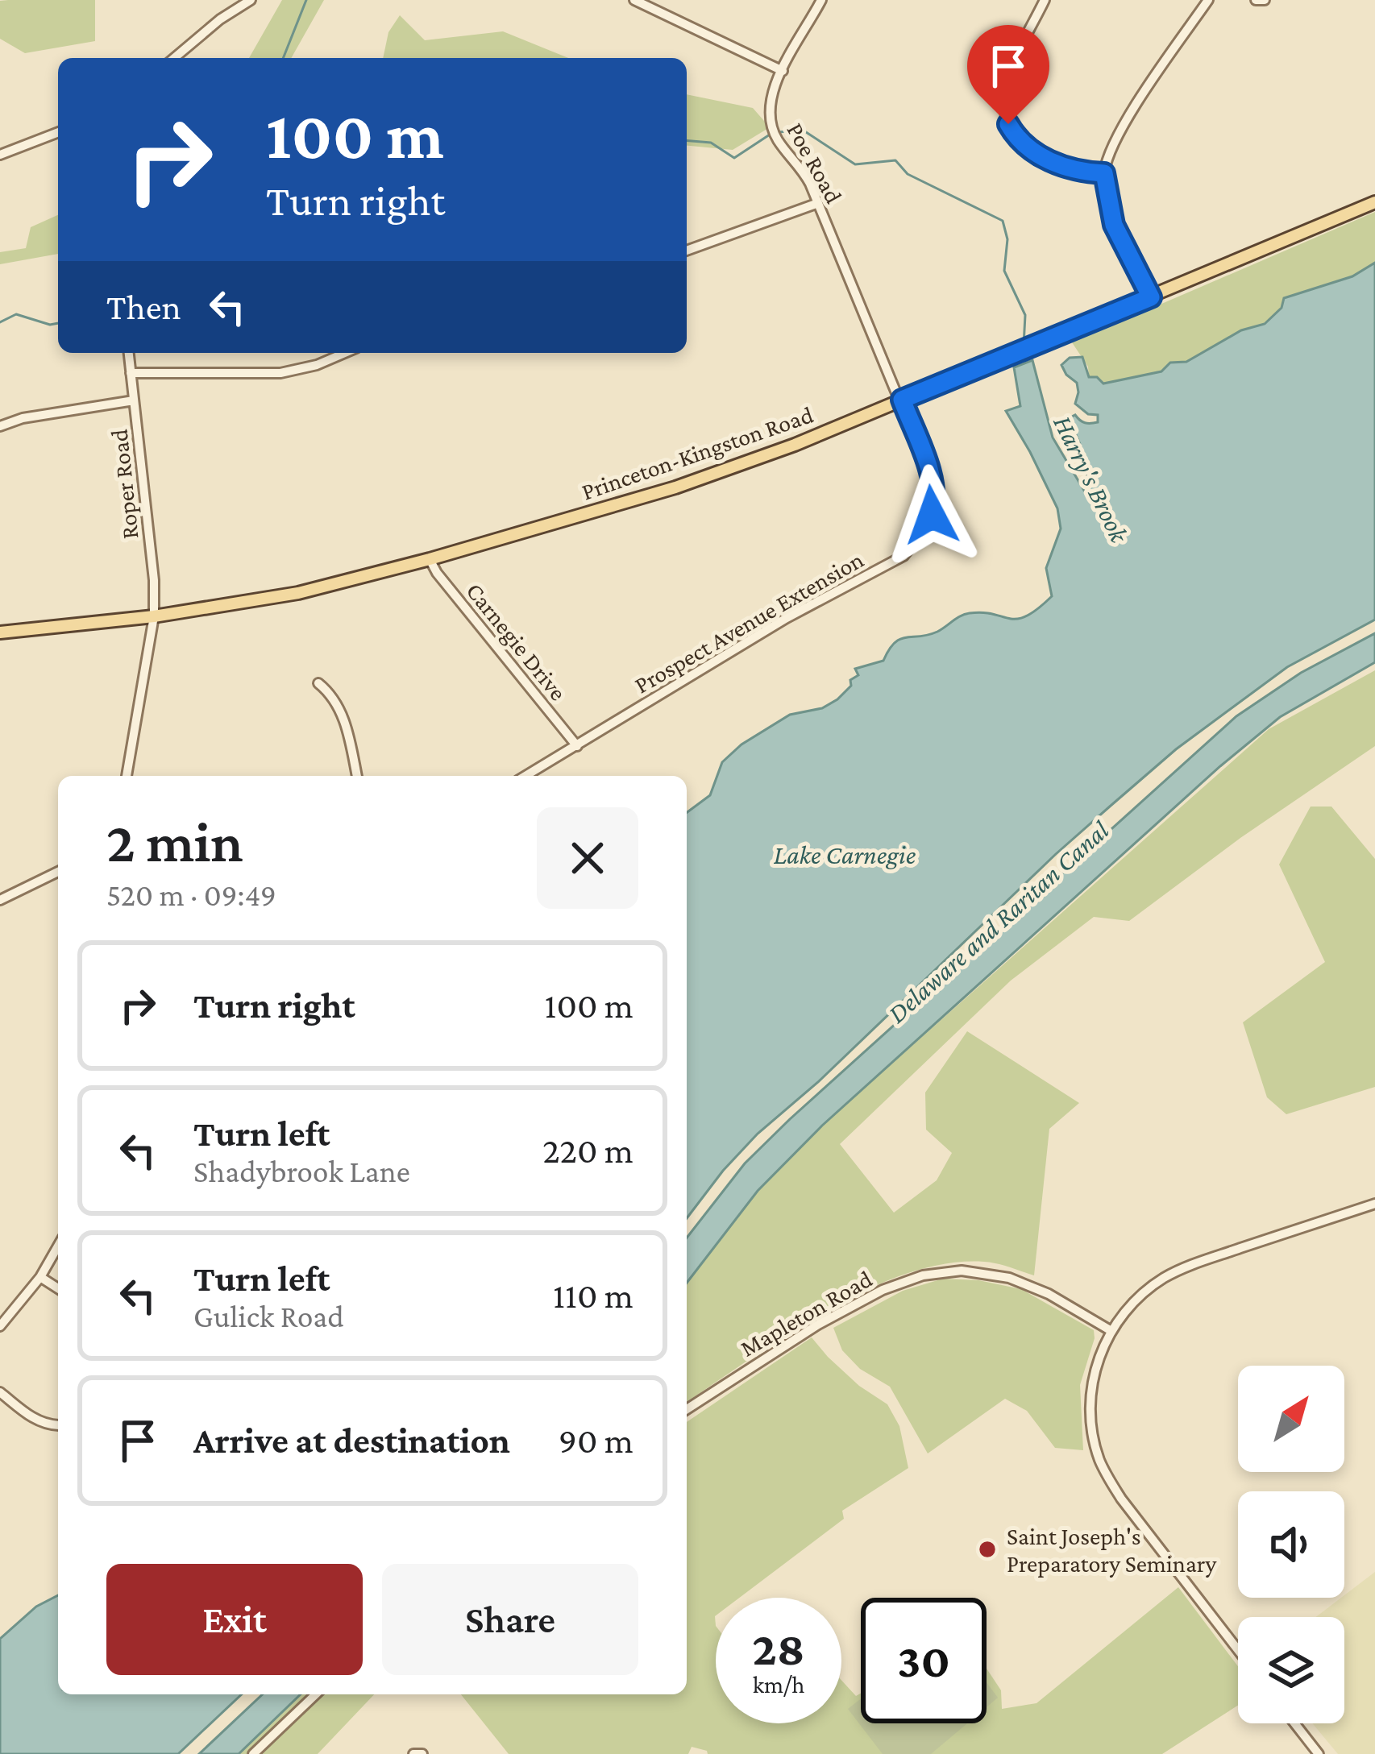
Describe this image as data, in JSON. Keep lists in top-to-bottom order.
{
  "streets": {
    "main road": ["Princeton-Kingston Road"],
    "street": [
      "Poe Road",
      "Roper Road",
      "Prospect Avenue Extension",
      "Carnegie Drive",
      "Mapleton Road"
    ]
  },
  "crossings": [
    ["Poe Road", "Princeton-Kingston Road"],
    ["Poe Road", "Prospect Avenue Extension"],
    ["Princeton-Kingston Road", "Roper Road"],
    ["Princeton-Kingston Road", "Prospect Avenue Extension"],
    ["Princeton-Kingston Road", "Carnegie Drive"],
    ["Prospect Avenue Extension", "Carnegie Drive"]
  ],
  "water": ["Harry's Brook", "Lake Carnegie", "Delaware and Raritan Canal"],
  "places": ["Saint Joseph's Preparatory Seminary"],
  "north": "top right",
  "page": {
    "turn": ["100 m", "Turn right"],
    "then": "Then",
    "heading": ["2 min", "520 m · 09:49"],
    "list": [
      {
        "name": "Turn right",
        "value": "100 m"
      },
      {
        "name": "Turn left",
        "note": "Shadybrook Lane",
        "value": "220 m"
      },
      {
        "name": "Turn left",
        "note": "Gulick Road",
        "value": "110 m"
      },
      {
        "name": "Arrive at destination",
        "value": "90 m"
      }
    ],
    "buttons": ["Exit", "Share"],
    "speed": "28 km/h",
    "limit": "30"
  }
}
